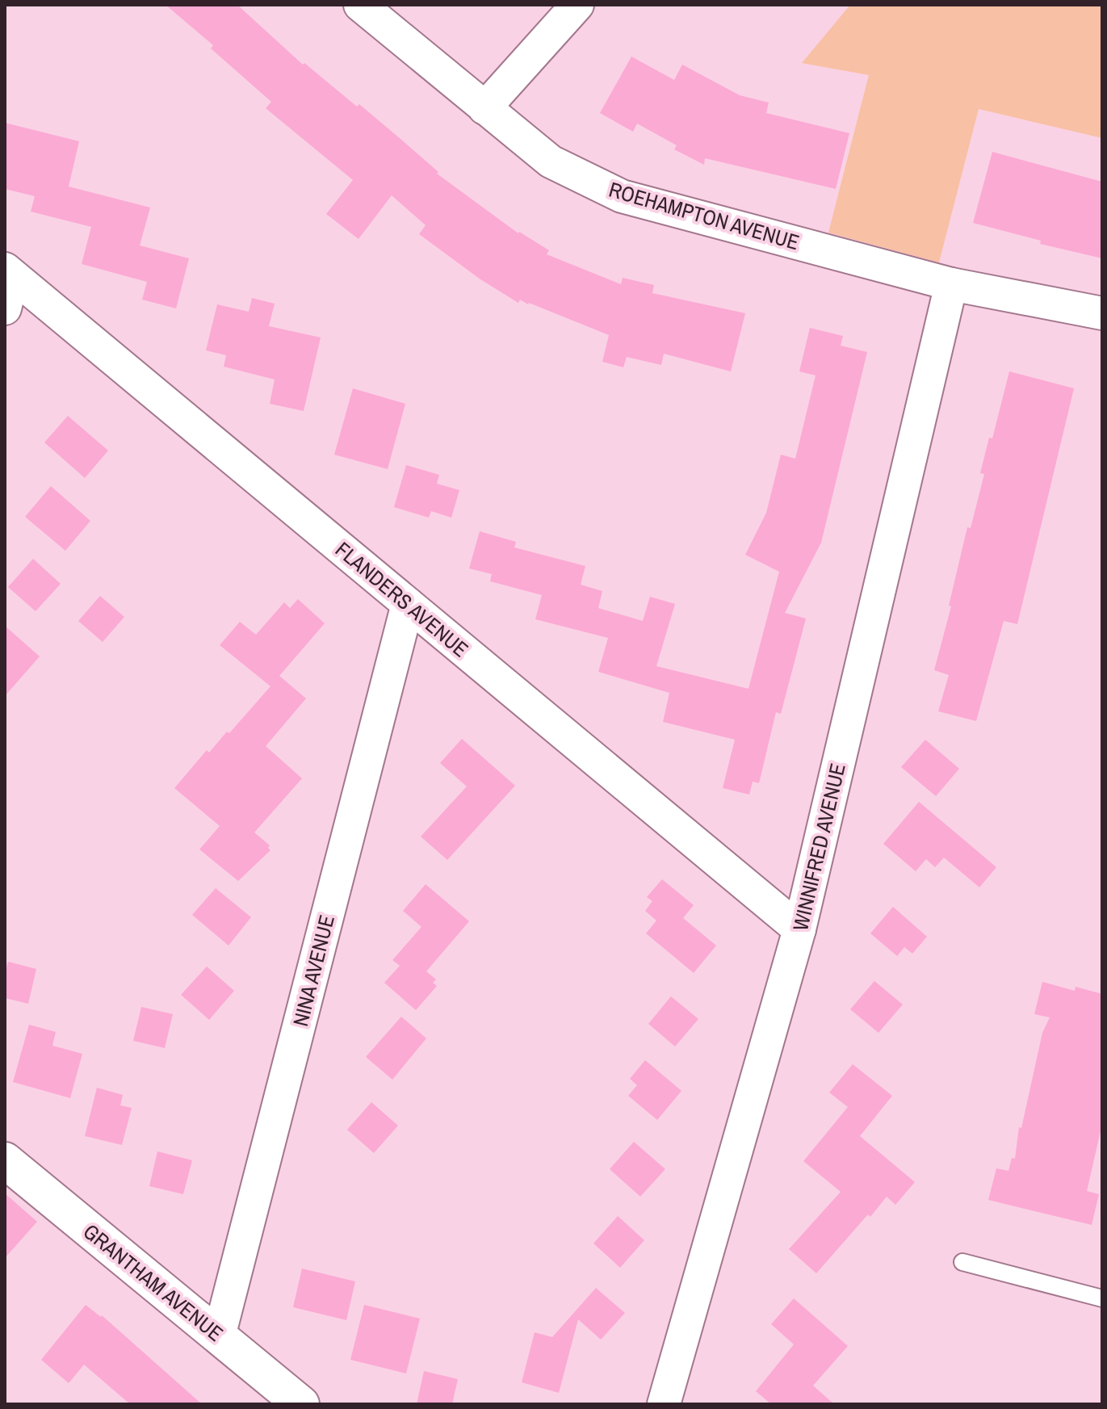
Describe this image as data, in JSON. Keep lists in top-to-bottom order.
{
  "streets": {
    "street": [
      "ROEHAMPTON AVENUE",
      "FLANDERS AVENUE",
      "WINNIFRED AVENUE",
      "NINA AVENUE",
      "GRANTHAM AVENUE"
    ]
  },
  "crossings": [
    ["ROEHAMPTON AVENUE", "WINNIFRED AVENUE"],
    ["FLANDERS AVENUE", "WINNIFRED AVENUE"],
    ["FLANDERS AVENUE", "NINA AVENUE"],
    ["NINA AVENUE", "GRANTHAM AVENUE"]
  ]
}
